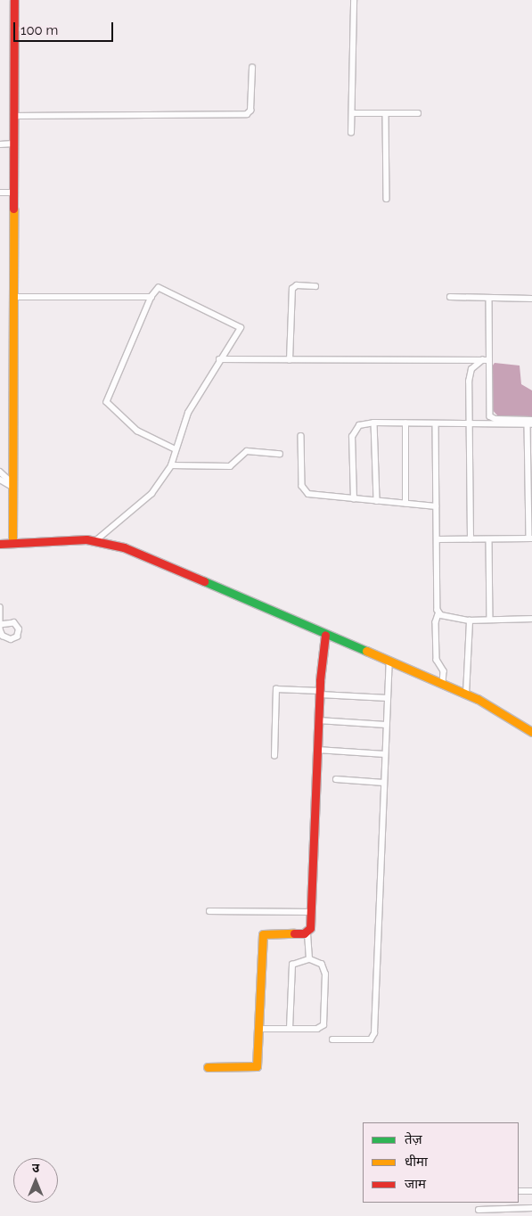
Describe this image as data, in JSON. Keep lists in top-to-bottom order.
{
  "legend": ["तेज़", "धीमा", "जाम"],
  "scale_bar": "100 m",
  "north": "top"
}
